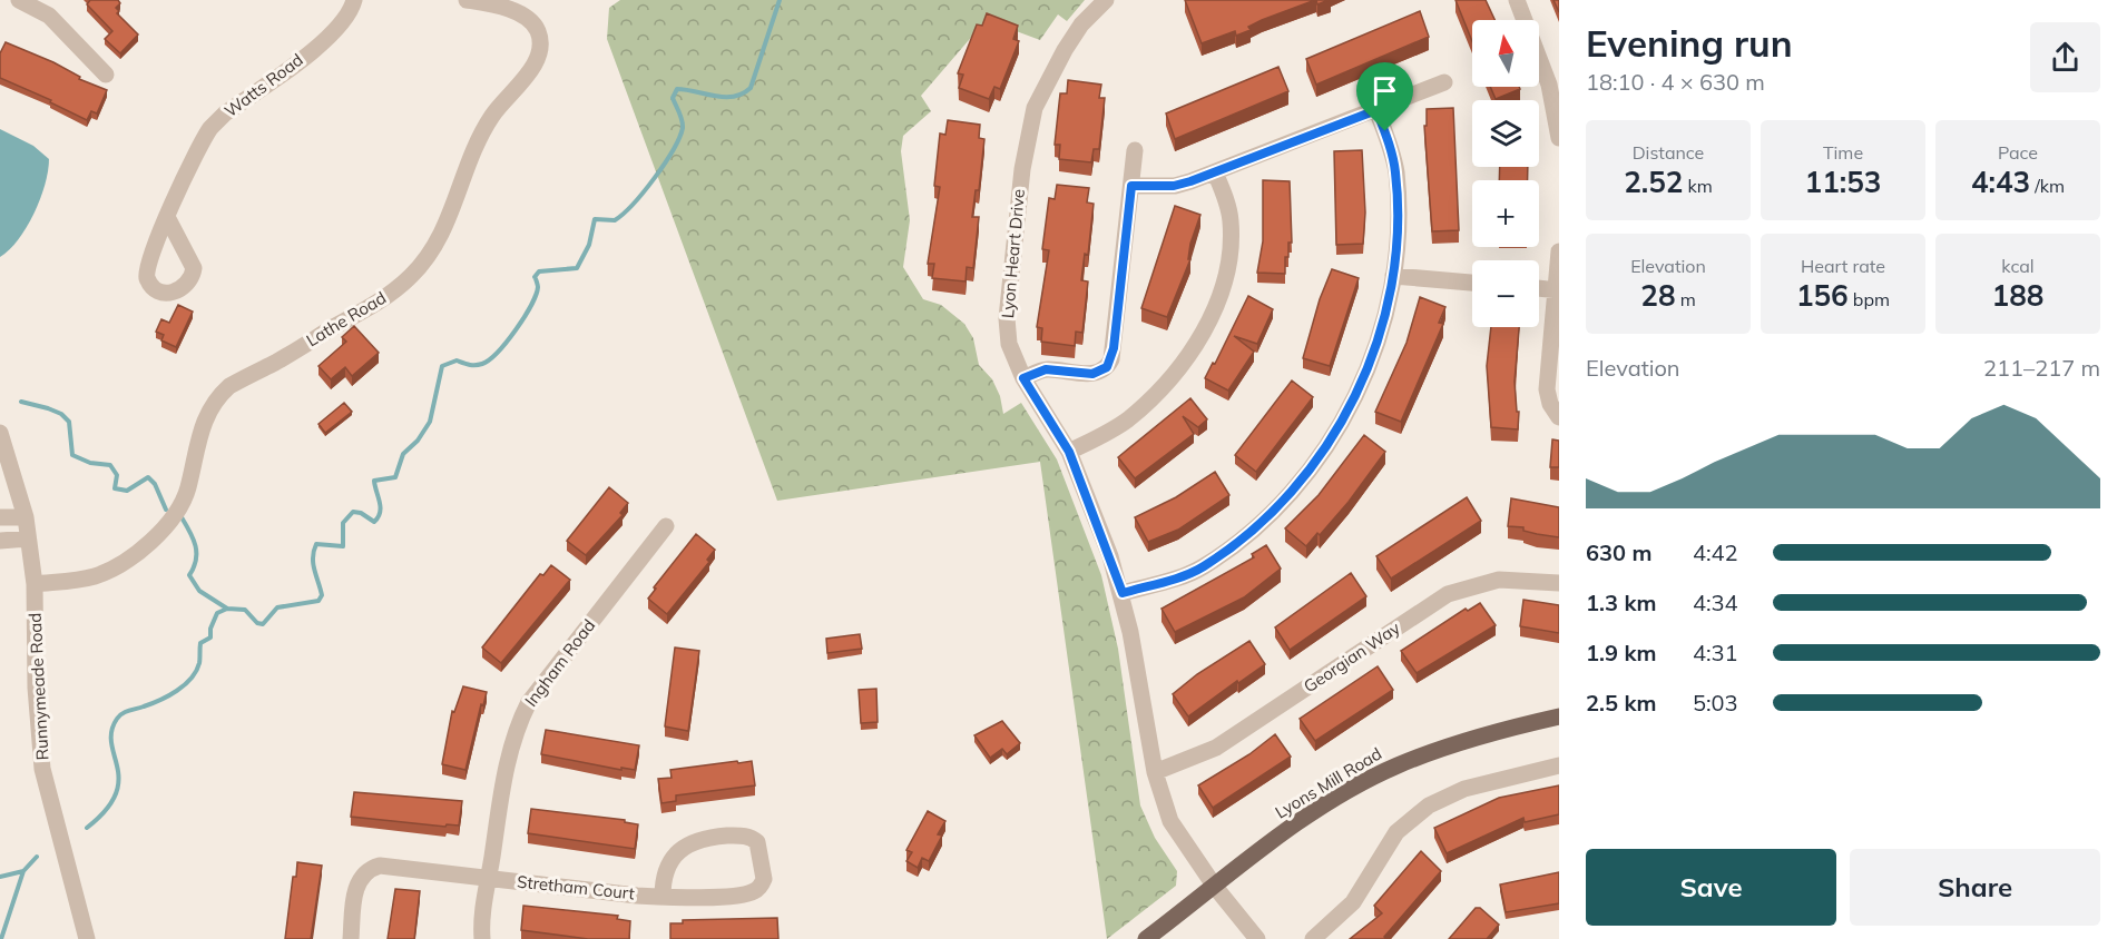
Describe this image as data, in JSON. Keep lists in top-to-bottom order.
{
  "streets": {
    "main road": ["Lyons Mill Road"],
    "street": [
      "Watts Road",
      "Lyon Heart Drive",
      "Lathe Road",
      "Georgian Way",
      "Ingham Road",
      "Runnymeade Road",
      "Stretham Court"
    ]
  },
  "crossings": [
    ["Lyon Heart Drive", "Georgian Way"],
    ["Lyon Heart Drive", "Lyons Mill Road"],
    ["Lathe Road", "Runnymeade Road"],
    ["Ingham Road", "Stretham Court"]
  ],
  "north": "top",
  "page": {
    "heading": ["Evening run", "18:10 · 4 × 630 m"],
    "map_buttons": ["+", "−"],
    "stats": [
      ["Distance", "2.52 km"],
      ["Time", "11:53"],
      ["Pace", "4:43 /km"],
      ["Elevation", "28 m"],
      ["Heart rate", "156 bpm"],
      ["kcal", "188"]
    ],
    "chart": ["Elevation", "211–217 m"],
    "list": [
      {
        "name": "630 m",
        "note": "4:42"
      },
      {
        "name": "1.3 km",
        "note": "4:34"
      },
      {
        "name": "1.9 km",
        "note": "4:31"
      },
      {
        "name": "2.5 km",
        "note": "5:03"
      }
    ],
    "buttons": ["Save", "Share"]
  }
}
